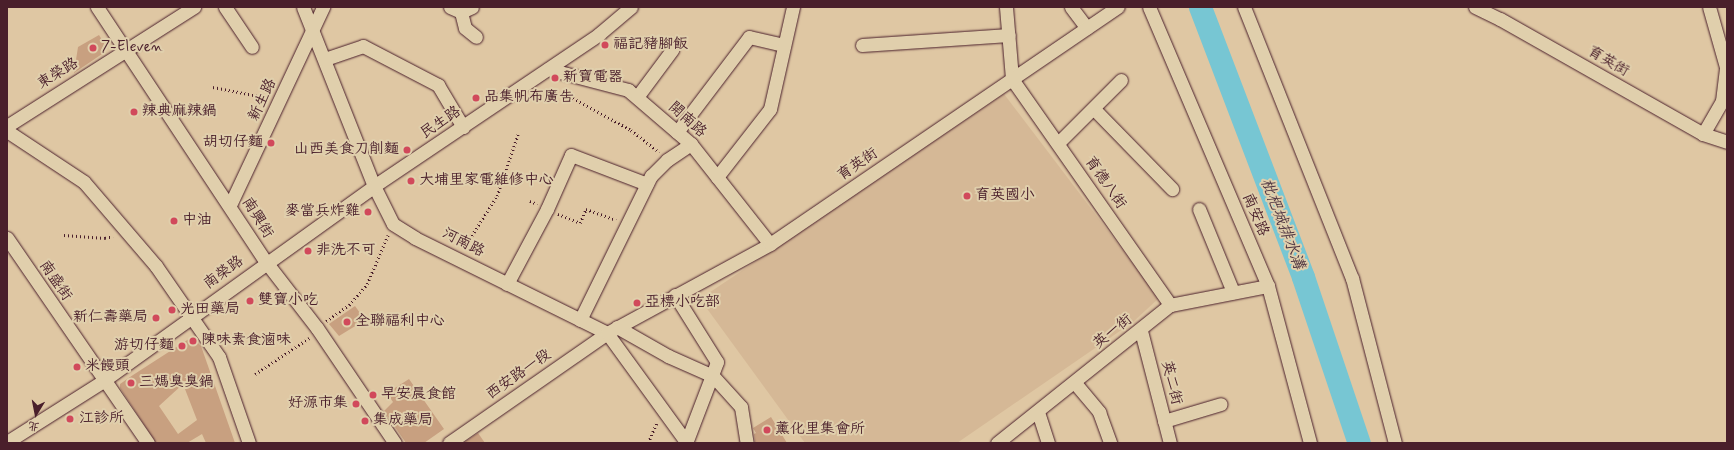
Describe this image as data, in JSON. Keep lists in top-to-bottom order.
{
  "streets": {
    "street": [
      "育英街",
      "東榮路",
      "新生路",
      "開南路",
      "民生路",
      "育德八街",
      "南安路",
      "南興街",
      "河南路",
      "南榮路",
      "南盛街",
      "英一街",
      "西安路一段",
      "英二街"
    ]
  },
  "crossings": [
    ["育英街", "開南路"],
    ["育英街", "育德八街"],
    ["育英街", "河南路"],
    ["育英街", "西安路一段"],
    ["東榮路", "南興街"],
    ["新生路", "南興街"],
    ["新生路", "河南路"],
    ["開南路", "民生路"],
    ["民生路", "南興街"],
    ["民生路", "河南路"],
    ["民生路", "南榮路"],
    ["育德八街", "英一街"],
    ["南興街", "南榮路"],
    ["河南路", "西安路一段"],
    ["南榮路", "南盛街"],
    ["英一街", "英二街"]
  ],
  "water": ["枇杷城排水溝"],
  "places": [
    "福記豬腳飯",
    "7-Eleven",
    "新寶電器",
    "品集帆布廣告",
    "辣典麻辣鍋",
    "胡切仔麵",
    "山西美食刀削麵",
    "大埔里家電維修中心",
    "育英國小",
    "麥當兵炸雞",
    "中油",
    "非洗不可",
    "雙寶小吃",
    "亞標小吃部",
    "光田藥局",
    "新仁壽藥局",
    "全聯福利中心",
    "陳味素食滷味",
    "游切仔麵",
    "米饅頭",
    "三媽臭臭鍋",
    "早安晨食館",
    "好源市集",
    "江診所",
    "集成藥局",
    "薰化里集會所"
  ],
  "north": "bottom"
}
